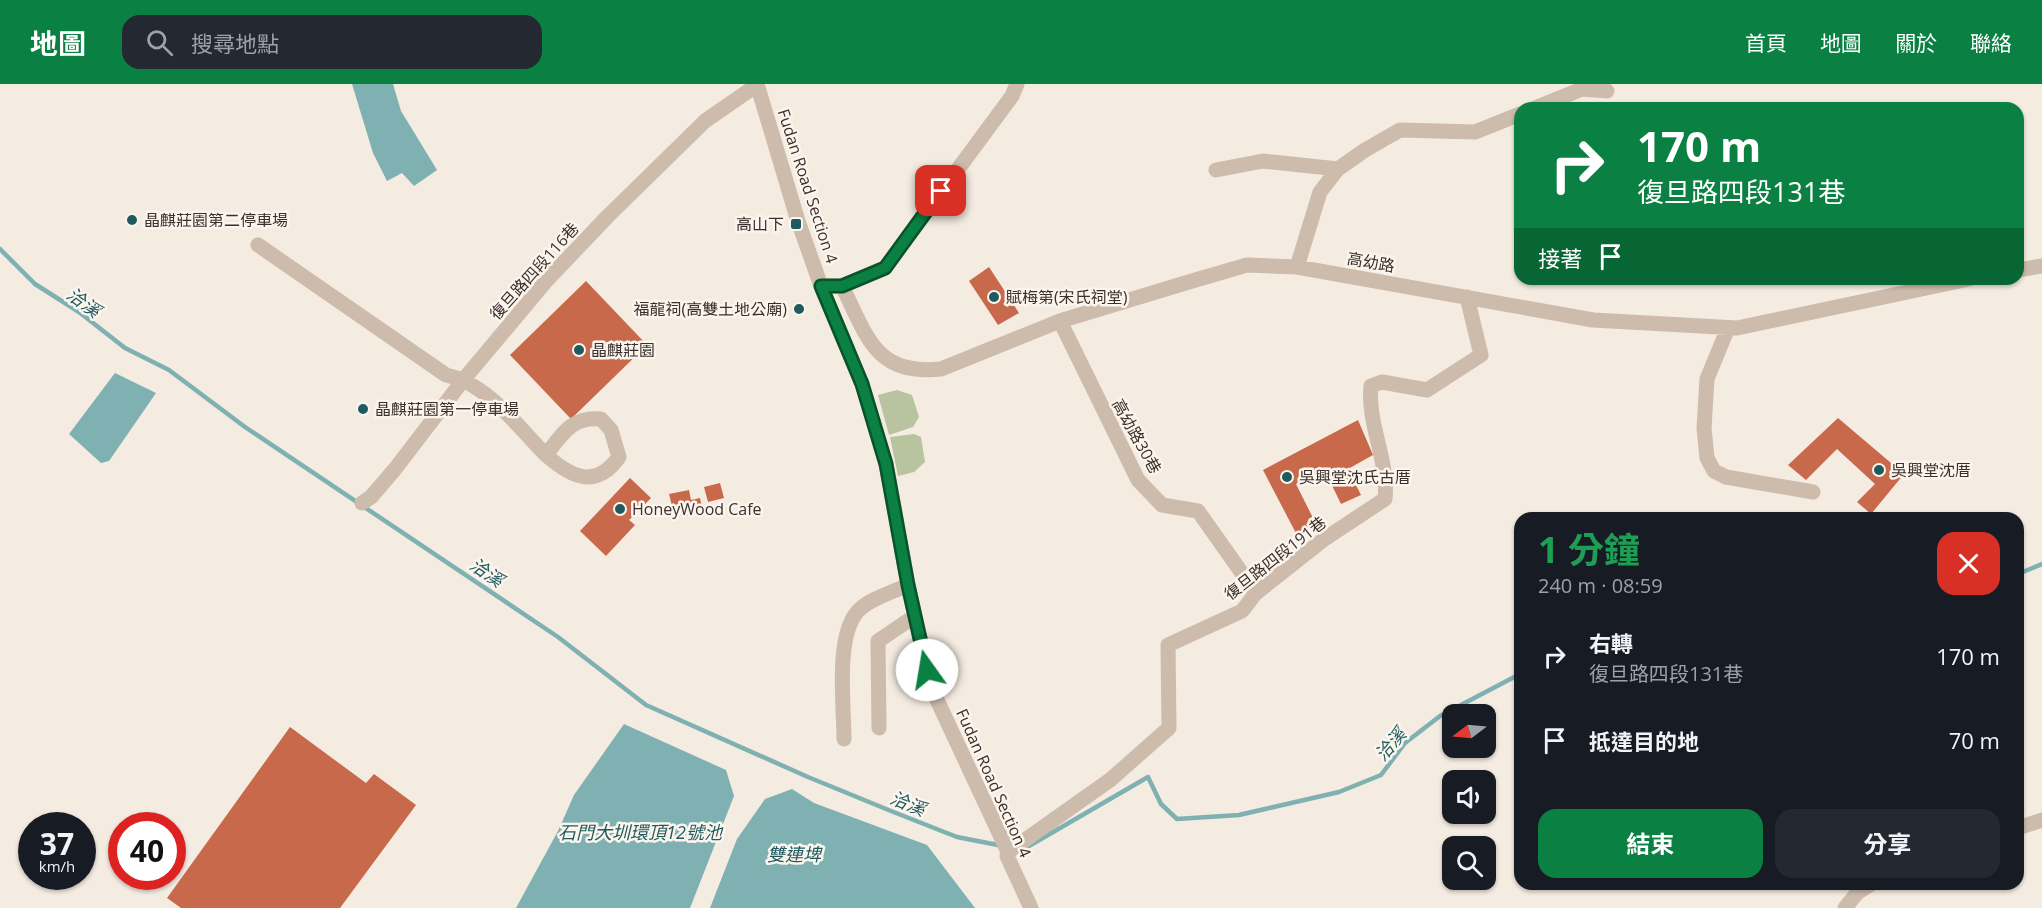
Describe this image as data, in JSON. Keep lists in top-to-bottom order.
{
  "streets": {
    "street": [
      "Fudan Road Section 4",
      "高幼路",
      "復旦路四段116巷",
      "高幼路30巷",
      "復旦路四段191巷"
    ]
  },
  "crossings": [
    ["Fudan Road Section 4", "復旦路四段116巷"],
    ["Fudan Road Section 4", "復旦路四段191巷"],
    ["高幼路", "高幼路30巷"],
    ["高幼路", "復旦路四段191巷"],
    ["高幼路30巷", "復旦路四段191巷"]
  ],
  "water": ["洽溪", "石門大圳環頂12號池", "雙連埤"],
  "places": {
    "other": [
      "晶麒莊園第二停車場",
      "賦梅第(宋氏祠堂)",
      "福龍祠(高雙土地公廟)",
      "晶麒莊園",
      "晶麒莊園第一停車場",
      "吳興堂沈厝",
      "吳興堂沈氏古厝",
      "HoneyWood Cafe"
    ],
    "transit": ["高山下"]
  },
  "north": "left",
  "page": {
    "header": "地圖",
    "search": "搜尋地點",
    "nav": [
      "首頁",
      "地圖",
      "關於",
      "聯絡"
    ],
    "turn": ["170 m", "復旦路四段131巷"],
    "then": "接著",
    "heading": ["1 分鐘", "240 m · 08:59"],
    "list": [
      {
        "name": "右轉",
        "note": "復旦路四段131巷",
        "value": "170 m"
      },
      {
        "name": "抵達目的地",
        "value": "70 m"
      }
    ],
    "buttons": ["結束", "分享"],
    "speed": "37 km/h",
    "limit": "40"
  }
}
